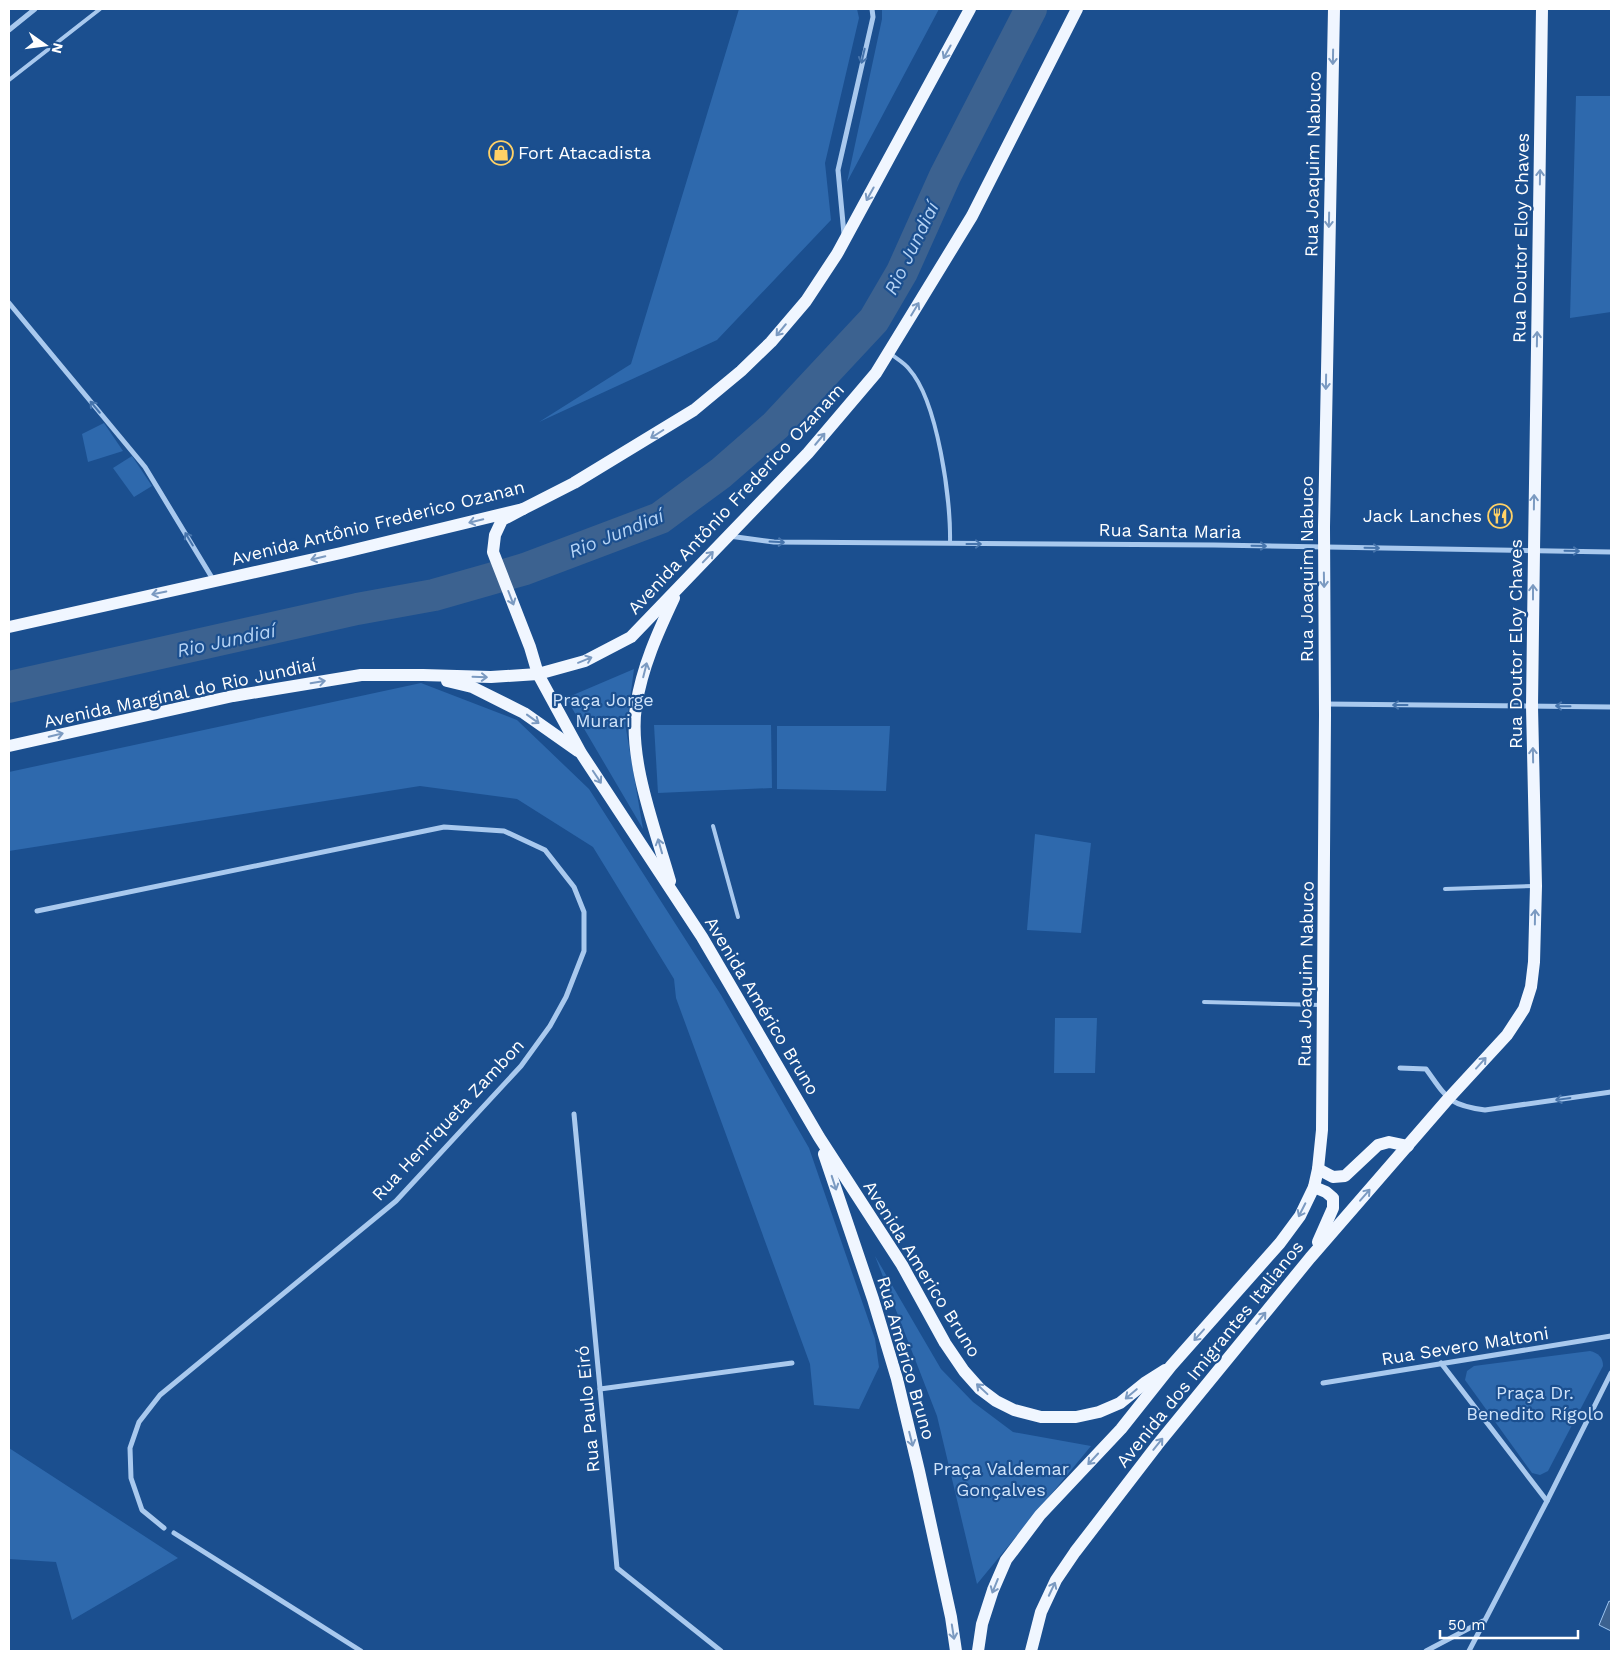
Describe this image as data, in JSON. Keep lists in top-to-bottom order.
{
  "streets": {
    "main road": [
      "Rua Joaquim Nabuco",
      "Rua Doutor Eloy Chaves",
      "Avenida Antônio Frederico Ozanam",
      "Avenida Antônio Frederico Ozanan",
      "Avenida Marginal do Rio Jundiaí",
      "Avenida Américo Bruno",
      "Avenida Americo Bruno",
      "Avenida dos Imigrantes Italianos",
      "Rua Américo Bruno"
    ],
    "street": [
      "Rua Santa Maria",
      "Rua Henriqueta Zambon",
      "Rua Severo Maltoni",
      "Rua Paulo Eiró"
    ]
  },
  "crossings": [
    ["Rua Joaquim Nabuco", "Rua Santa Maria"],
    ["Rua Joaquim Nabuco", "Avenida dos Imigrantes Italianos"],
    ["Rua Doutor Eloy Chaves", "Rua Santa Maria"],
    ["Rua Doutor Eloy Chaves", "Avenida dos Imigrantes Italianos"],
    ["Avenida Antônio Frederico Ozanam", "Rua Santa Maria"],
    ["Avenida Antônio Frederico Ozanam", "Avenida Marginal do Rio Jundiaí"],
    ["Avenida Antônio Frederico Ozanam", "Avenida Américo Bruno"],
    ["Avenida Antônio Frederico Ozanan", "Avenida Américo Bruno"],
    ["Avenida Marginal do Rio Jundiaí", "Avenida Américo Bruno"],
    ["Avenida Américo Bruno", "Avenida Americo Bruno"],
    ["Avenida Américo Bruno", "Rua Américo Bruno"],
    ["Avenida Americo Bruno", "Avenida dos Imigrantes Italianos"],
    ["Avenida Americo Bruno", "Rua Américo Bruno"]
  ],
  "one_way": [
    "Rua Joaquim Nabuco",
    "Rua Doutor Eloy Chaves",
    "Avenida Antônio Frederico Ozanam",
    "Avenida Antônio Frederico Ozanan",
    "Rua Santa Maria",
    "Avenida Marginal do Rio Jundiaí",
    "Avenida Américo Bruno",
    "Avenida Americo Bruno",
    "Rua Américo Bruno"
  ],
  "water": ["Rio Jundiaí"],
  "parks": ["Praça Jorge Murari", "Praça Dr. Benedito Rígolo", "Praça Valdemar Gonçalves"],
  "places": {
    "shop": ["Fort Atacadista"],
    "restaurant": ["Jack Lanches"]
  },
  "scale_bar": "50 m",
  "north": "right"
}
